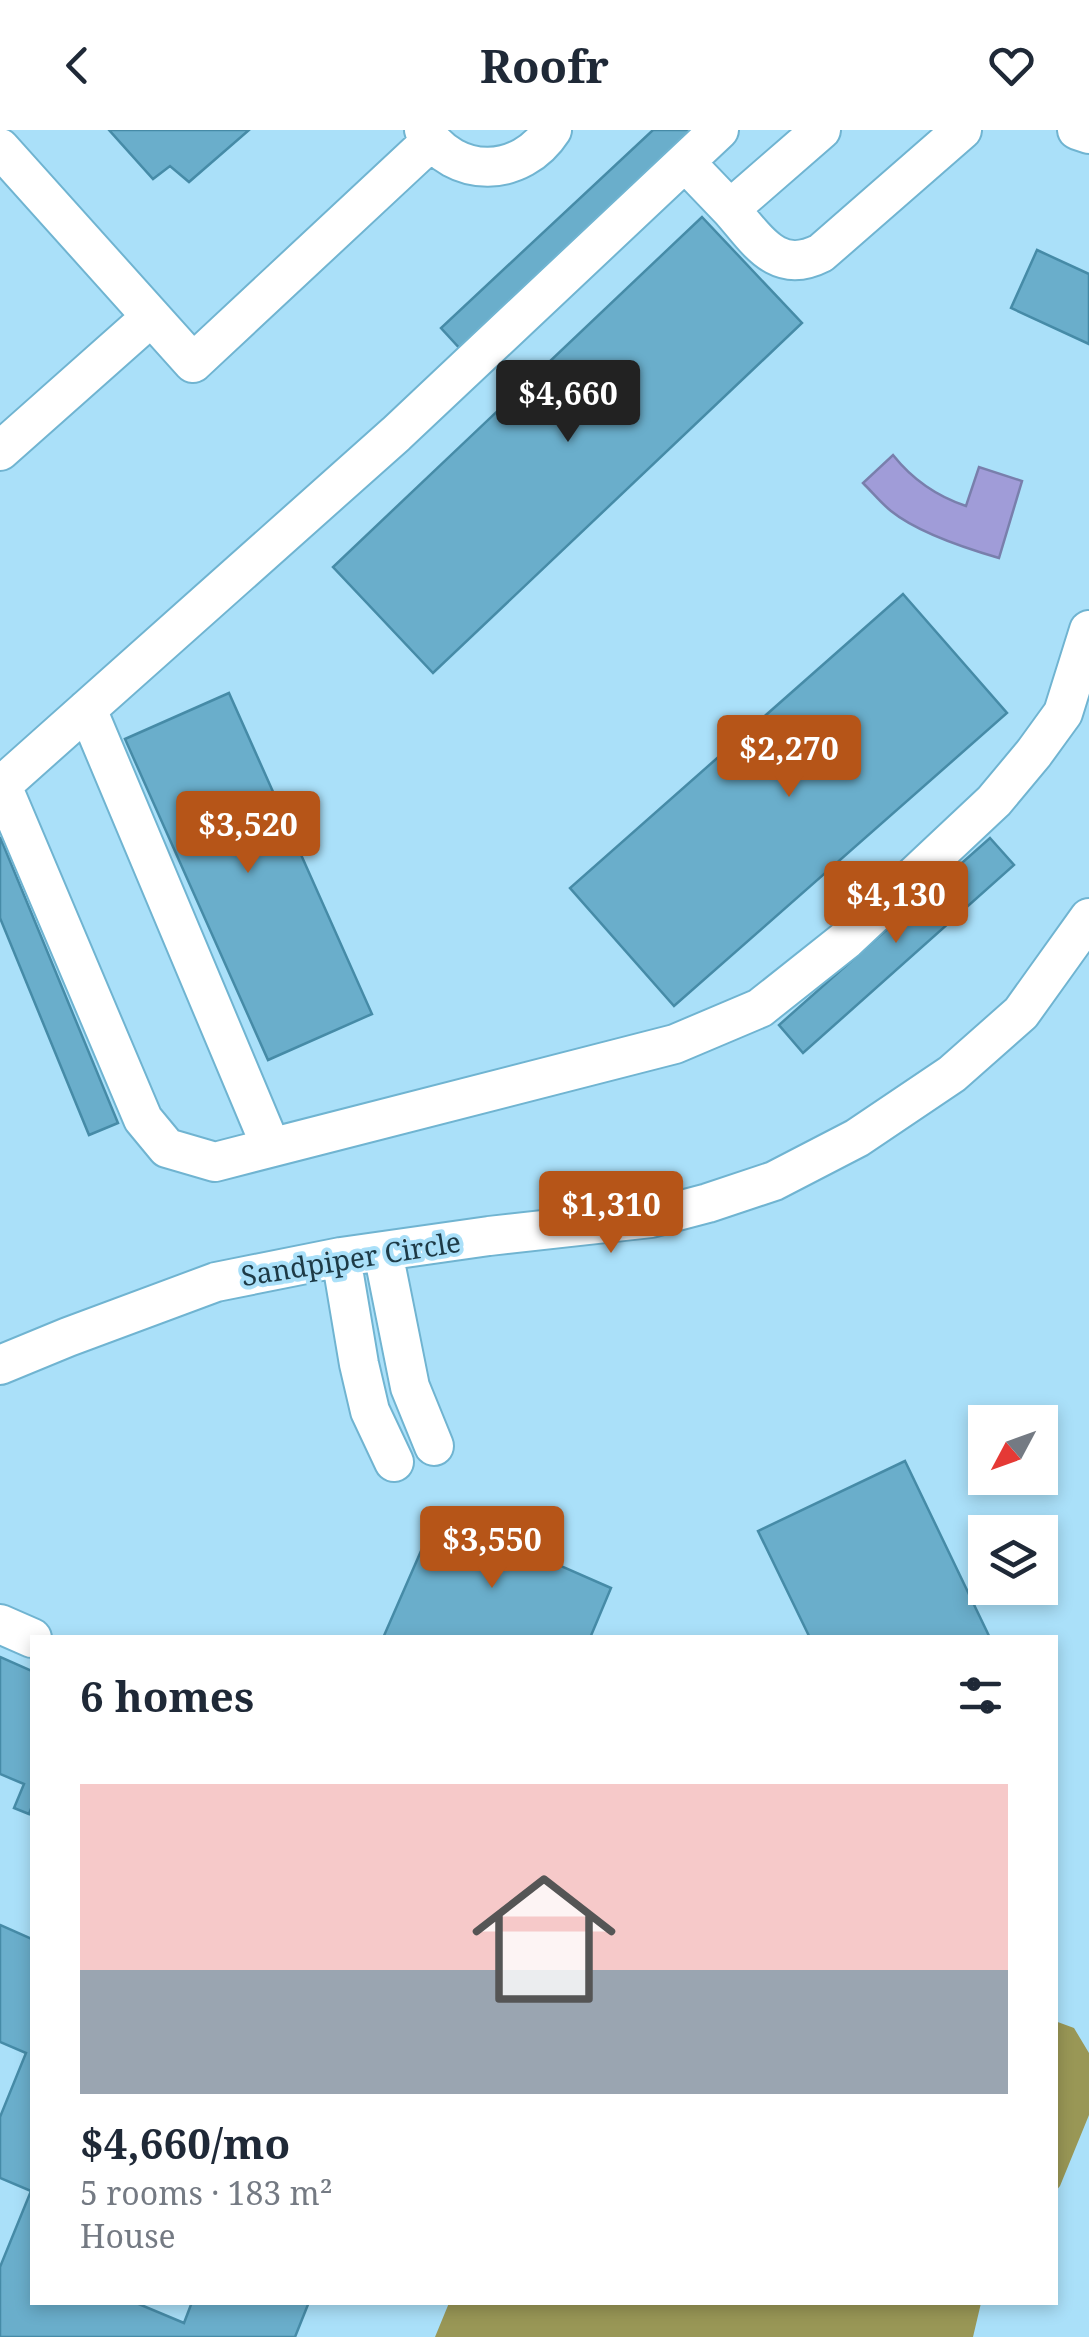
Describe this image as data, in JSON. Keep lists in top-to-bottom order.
{
  "streets": {
    "street": ["Sandpiper Circle"]
  },
  "north": "bottom left",
  "page": {
    "header": "Roofr",
    "price": [
      "$4,660",
      "$2,270",
      "$3,520",
      "$4,130",
      "$1,310",
      "$3,550"
    ],
    "heading": "6 homes",
    "list": [
      {
        "name": "$4,660/mo",
        "note": "5 rooms · 183 m² · House"
      }
    ]
  }
}
